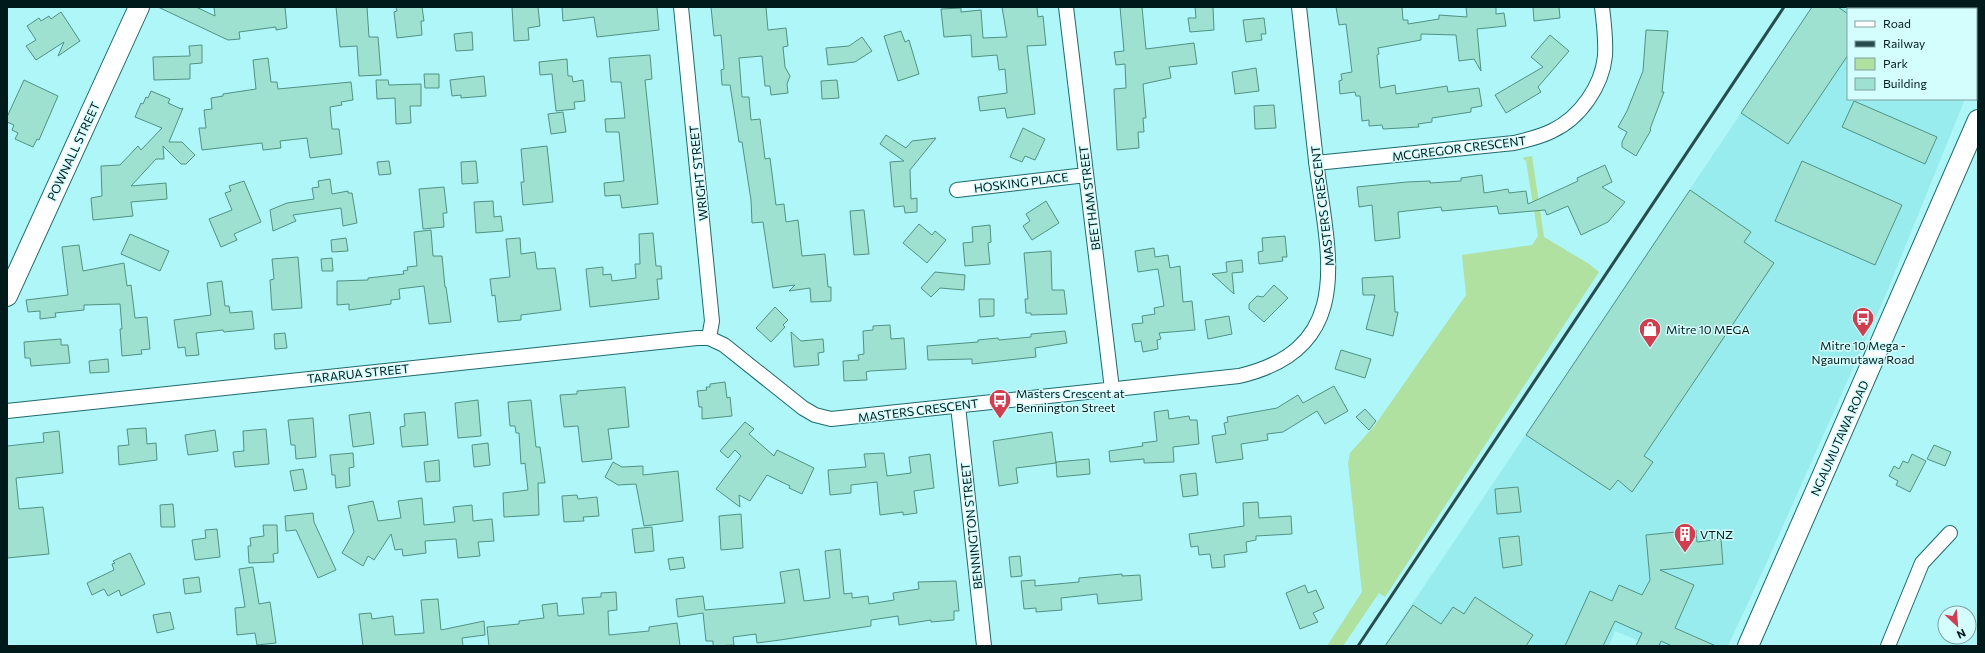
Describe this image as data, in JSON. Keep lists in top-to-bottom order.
{
  "streets": {
    "main road": ["POWNALL STREET", "NGAUMUTAWA ROAD"],
    "street": [
      "MCGREGOR CRESCENT",
      "WRIGHT STREET",
      "HOSKING PLACE",
      "BEETHAM STREET",
      "MASTERS CRESCENT",
      "TARARUA STREET",
      "BENNINGTON STREET"
    ]
  },
  "crossings": [
    ["MCGREGOR CRESCENT", "MASTERS CRESCENT"],
    ["WRIGHT STREET", "MASTERS CRESCENT"],
    ["WRIGHT STREET", "TARARUA STREET"],
    ["HOSKING PLACE", "BEETHAM STREET"],
    ["BEETHAM STREET", "MASTERS CRESCENT"],
    ["MASTERS CRESCENT", "TARARUA STREET"],
    ["MASTERS CRESCENT", "BENNINGTON STREET"]
  ],
  "places": {
    "bus stop": ["Mitre 10 Mega - Ngaumutawa Road", "Masters Crescent at Bennington Street"],
    "shop": ["Mitre 10 MEGA"],
    "building": ["VTNZ"]
  },
  "legend": [
    "Road",
    "Railway",
    "Park",
    "Building"
  ],
  "north": "bottom right"
}
